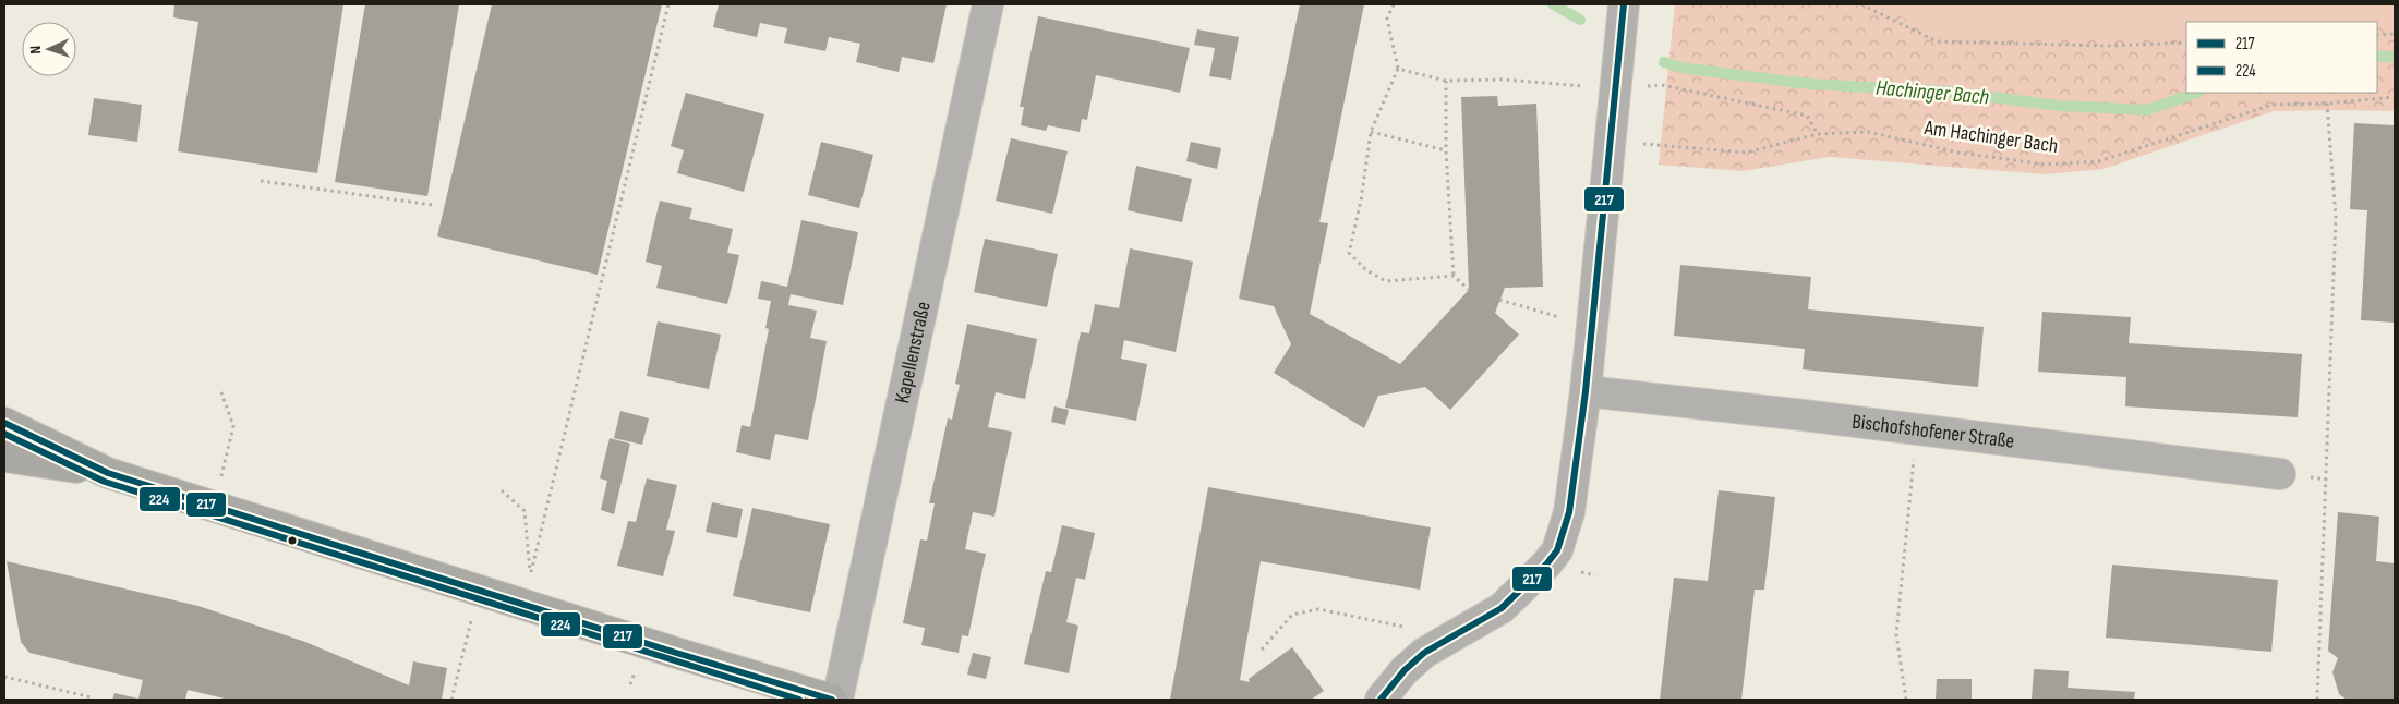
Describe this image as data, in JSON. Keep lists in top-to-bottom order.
{
  "streets": {
    "street": ["Kapellenstraße", "Bischofshofener Straße"],
    "path": ["Am Hachinger Bach"]
  },
  "water": ["Hachinger Bach"],
  "lines": ["transit line 217", "transit line 224"],
  "legend": ["217", "224"],
  "north": "left"
}
